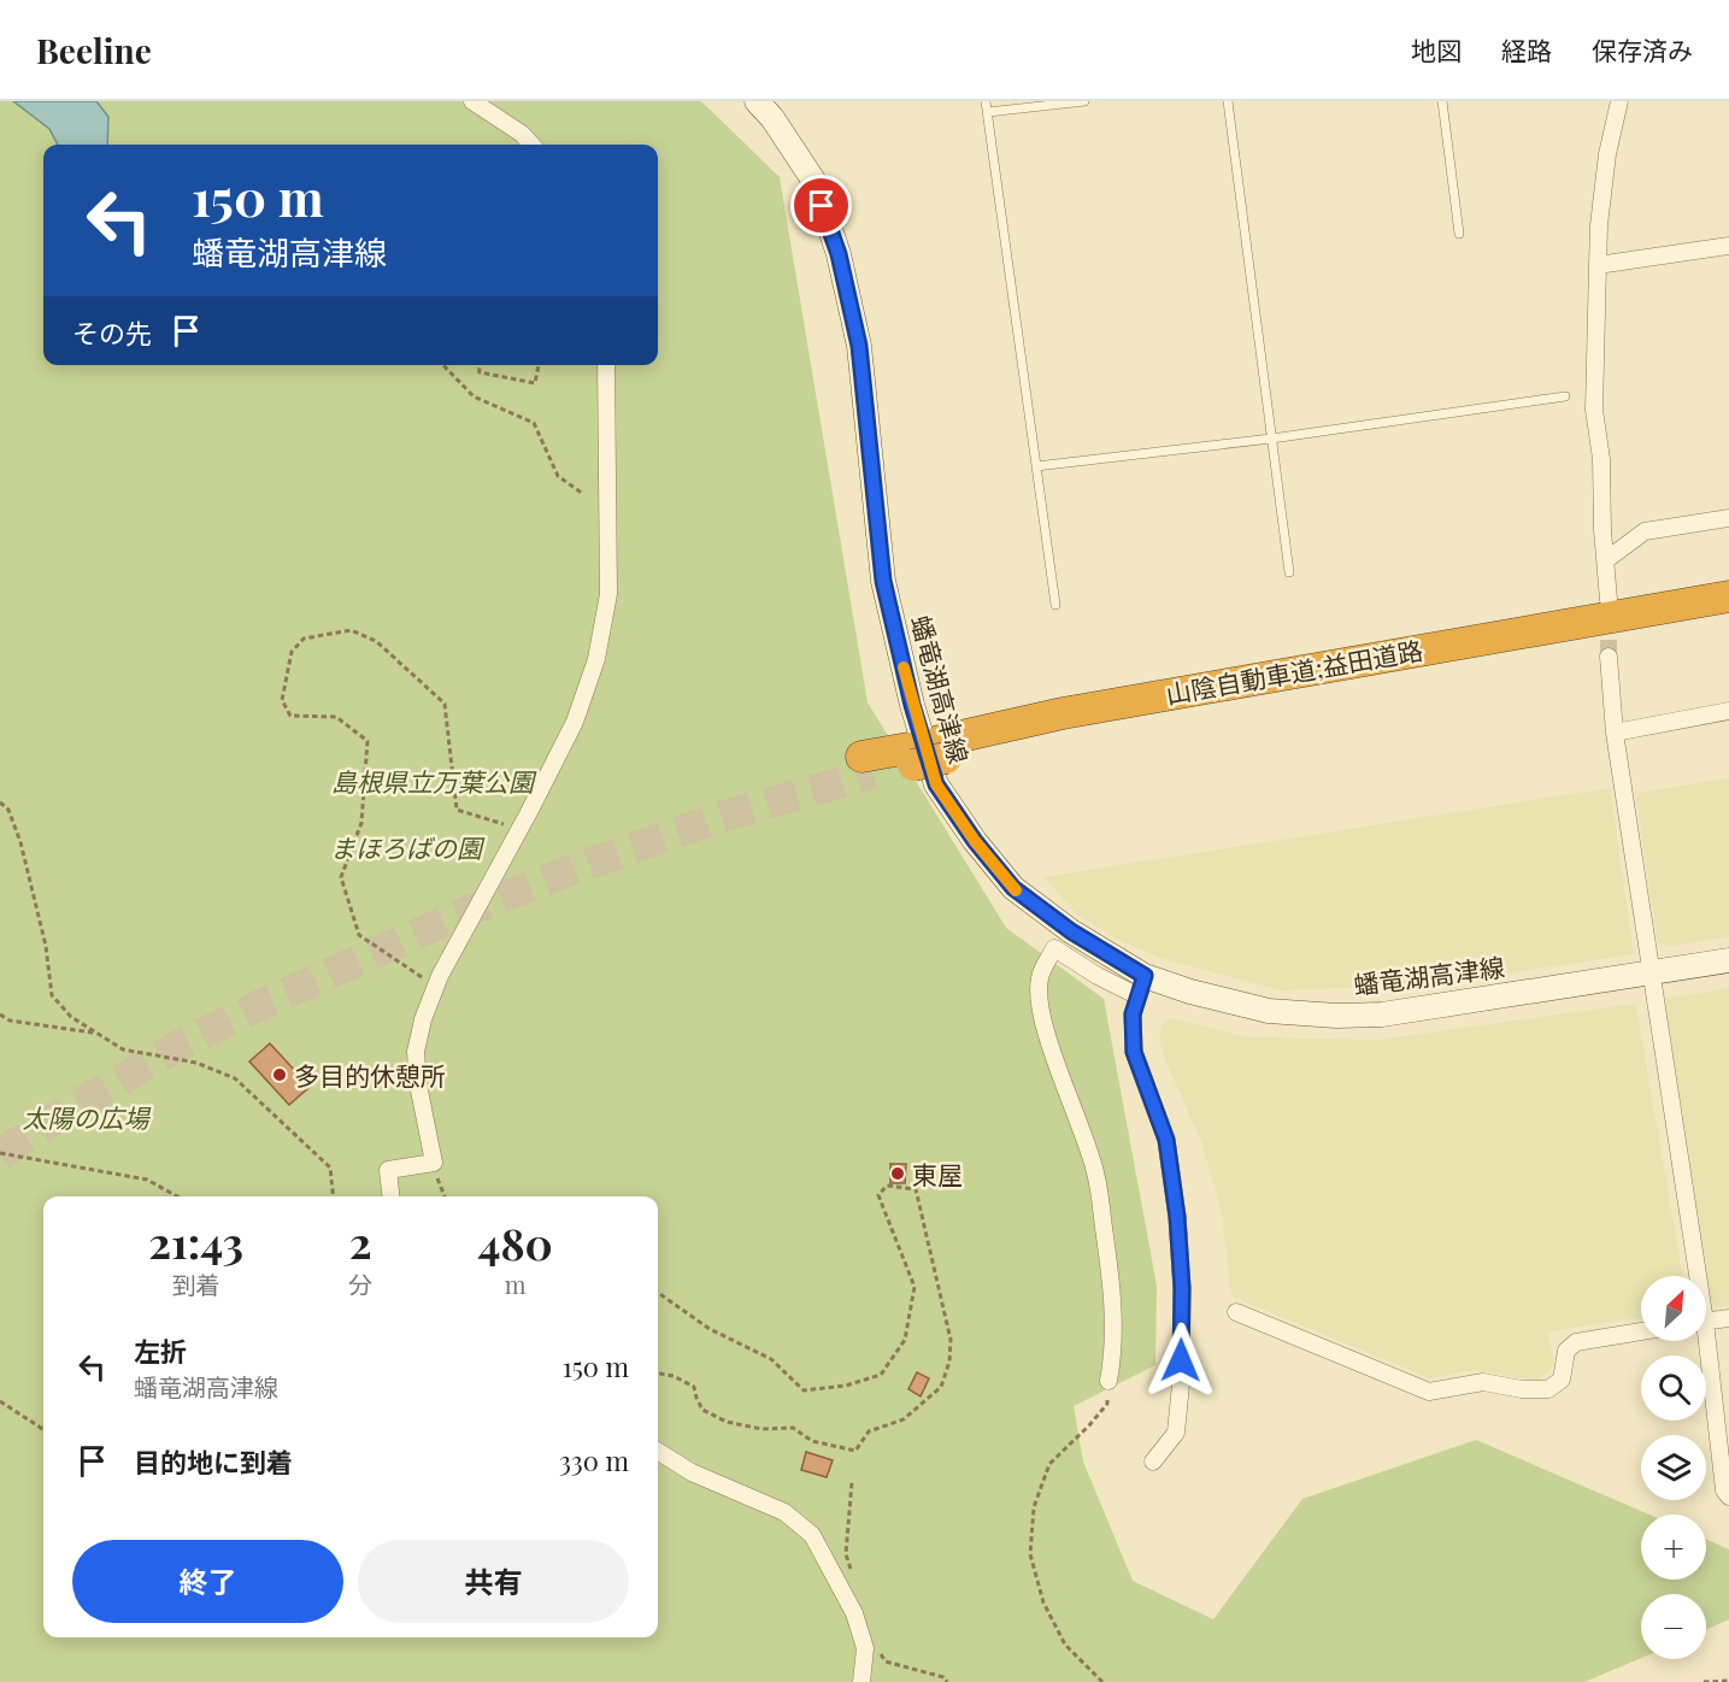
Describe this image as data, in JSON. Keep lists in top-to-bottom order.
{
  "streets": {
    "highway": ["山陰自動車道;益田道路"],
    "main road": ["蟠竜湖高津線"]
  },
  "parks": ["島根県立万葉公園", "まほろばの園", "太陽の広場"],
  "places": ["多目的休憩所", "東屋"],
  "north": "top right",
  "page": {
    "header": "Beeline",
    "nav": ["地図", "経路", "保存済み"],
    "turn": ["150 m", "蟠竜湖高津線"],
    "then": "その先",
    "eta": [
      "21:43",
      "到着",
      "2",
      "分",
      "480",
      "m"
    ],
    "map_buttons": ["+", "−"],
    "list": [
      {
        "name": "左折",
        "note": "蟠竜湖高津線",
        "value": "150 m"
      },
      {
        "name": "目的地に到着",
        "value": "330 m"
      }
    ],
    "buttons": ["終了", "共有"]
  }
}
